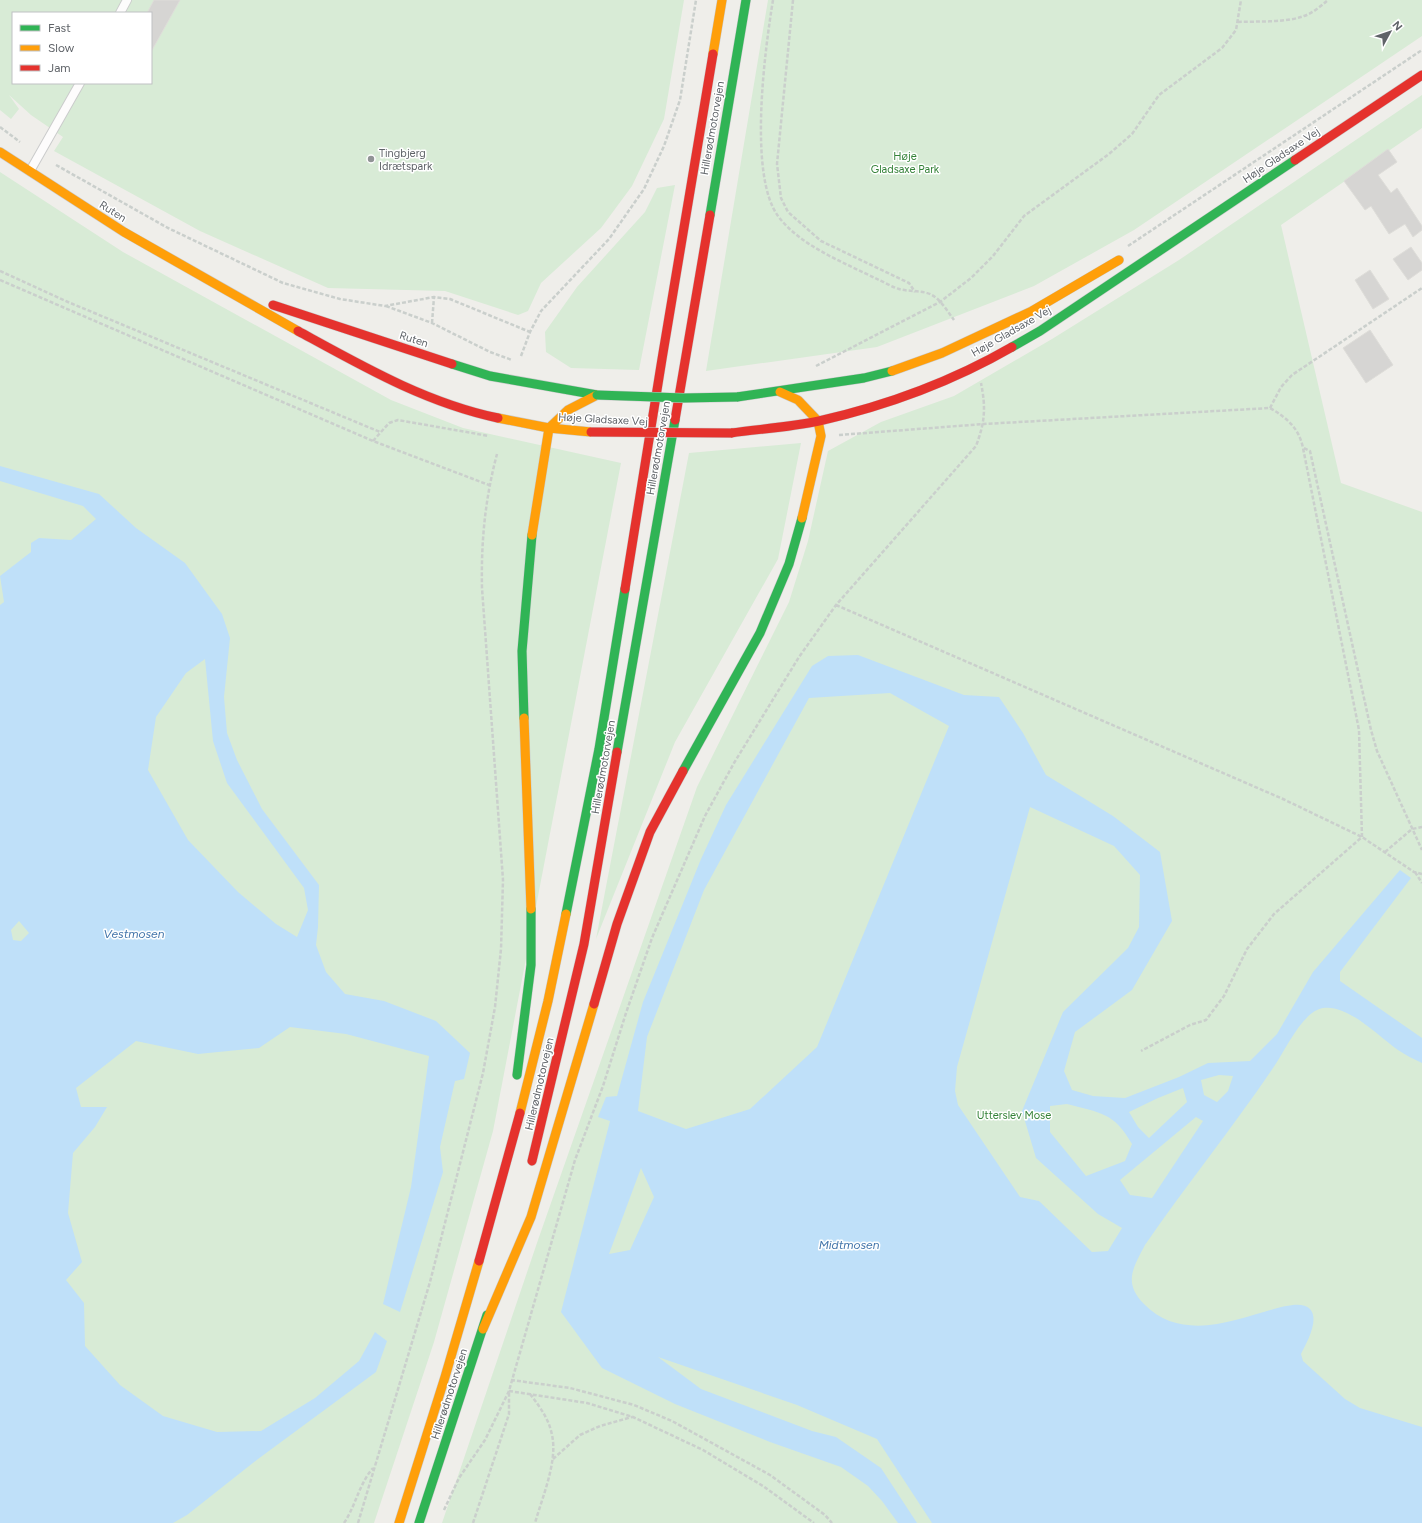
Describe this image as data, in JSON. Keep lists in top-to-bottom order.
{
  "streets": {
    "main road": ["Hillerødmotorvejen", "Høje Gladsaxe Vej", "Ruten"]
  },
  "crossings": [
    ["Høje Gladsaxe Vej", "Ruten"]
  ],
  "water": ["Vestmosen", "Midtmosen"],
  "parks": ["Høje Gladsaxe Park", "Utterslev Mose"],
  "places": ["Tingbjerg Idrætspark"],
  "legend": ["Fast", "Slow", "Jam"],
  "north": "top right"
}
